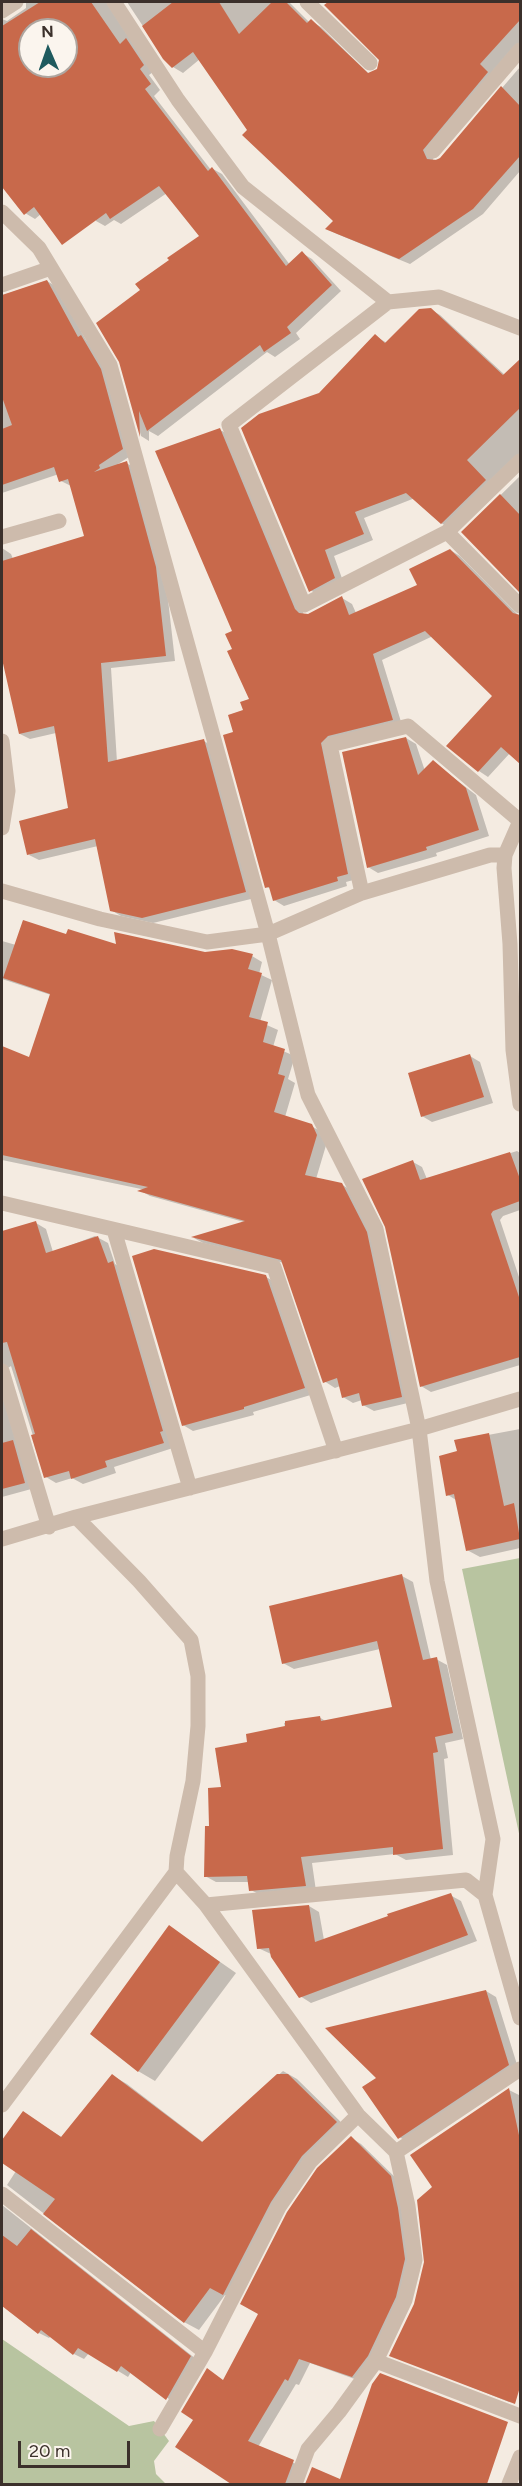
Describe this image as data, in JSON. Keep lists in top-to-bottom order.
{
  "scale_bar": "20 m",
  "north": "top"
}
